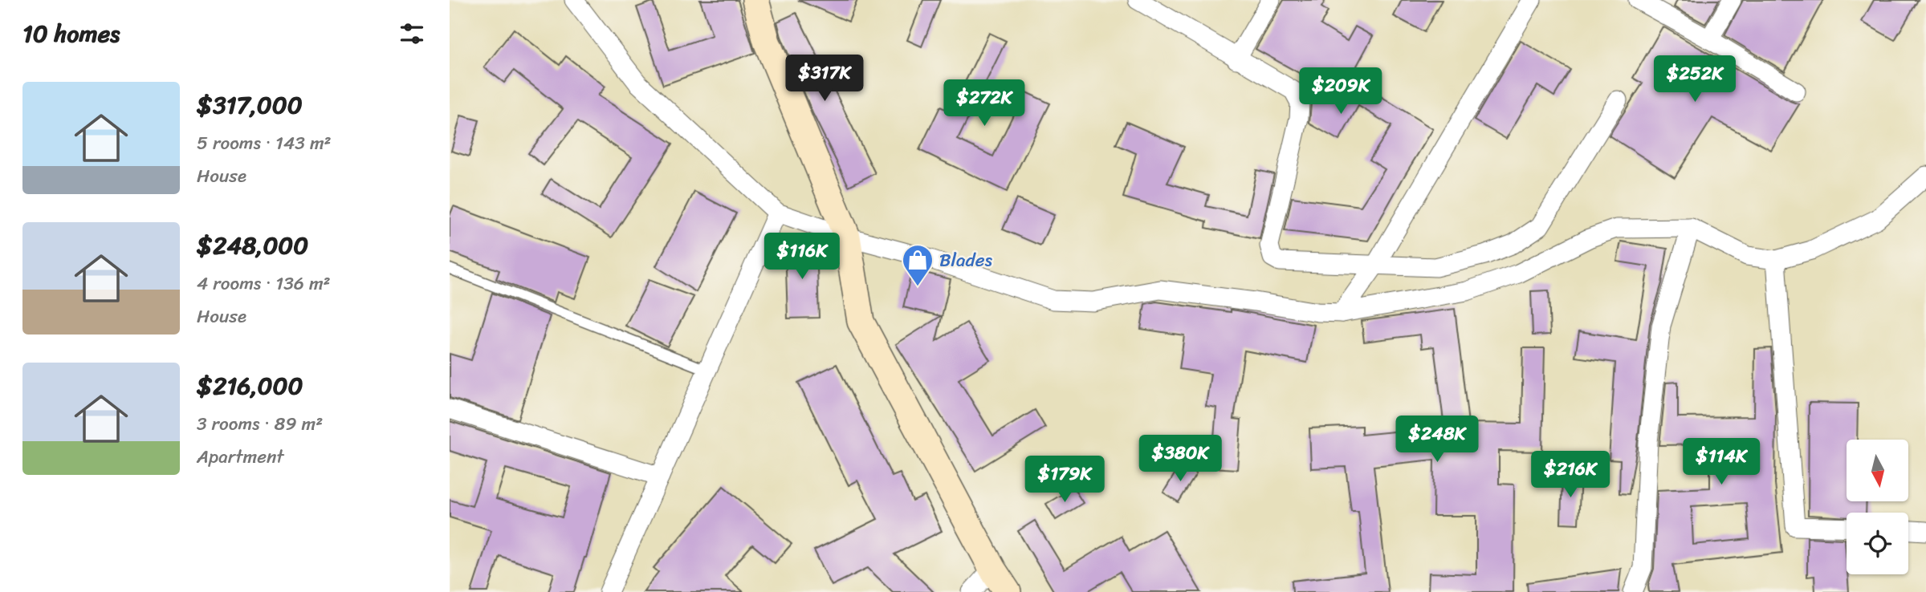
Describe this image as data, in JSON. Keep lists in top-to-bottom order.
{
  "places": {
    "shop": ["Blades"]
  },
  "north": "bottom",
  "page": {
    "heading": "10 homes",
    "price": [
      "$317K",
      "$252K",
      "$209K",
      "$272K",
      "$116K",
      "$248K",
      "$380K",
      "$114K",
      "$216K",
      "$179K"
    ],
    "list": [
      {
        "name": "$317,000",
        "note": "5 rooms · 143 m² · House"
      },
      {
        "name": "$248,000",
        "note": "4 rooms · 136 m² · House"
      },
      {
        "name": "$216,000",
        "note": "3 rooms · 89 m² · Apartment"
      }
    ]
  }
}
